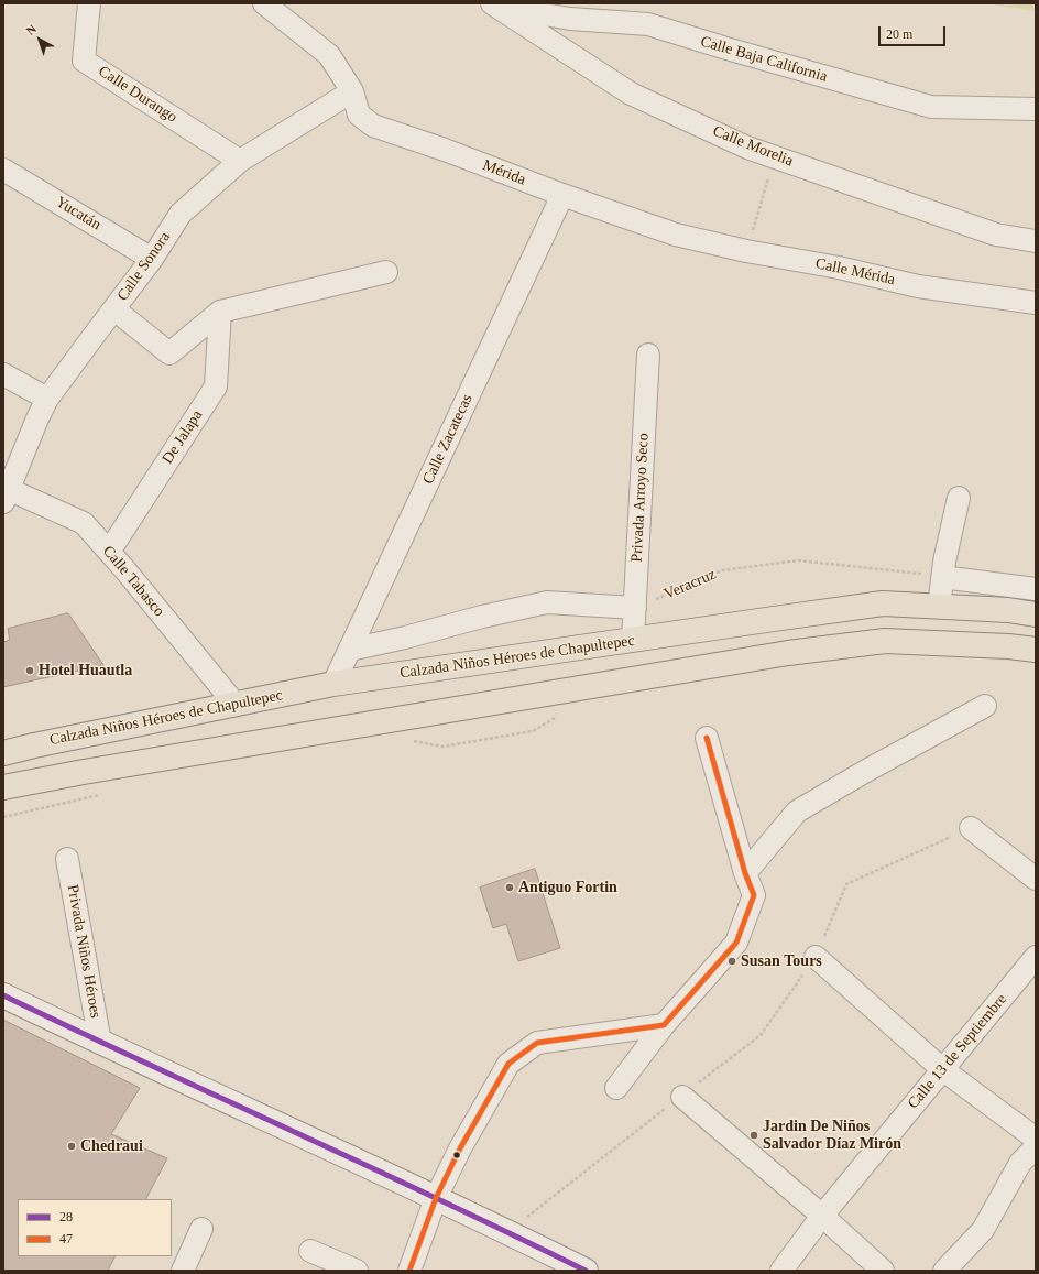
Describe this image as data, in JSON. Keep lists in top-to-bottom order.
{
  "streets": {
    "main road": ["Calzada Niños Héroes de Chapultepec"],
    "street": [
      "Calle Baja California",
      "Calle Durango",
      "Calle Morelia",
      "Mérida",
      "Yucatán",
      "Calle Sonora",
      "Calle Mérida",
      "De Jalapa",
      "Calle Zacatecas",
      "Privada Arroyo Seco",
      "Calle Tabasco",
      "Privada Niños Héroes",
      "Calle 13 de Septiembre"
    ],
    "path": ["Veracruz"]
  },
  "crossings": [
    ["Calle Baja California", "Calle Morelia"],
    ["Calle Durango", "Calle Sonora"],
    ["Mérida", "Calle Sonora"],
    ["Mérida", "Calle Mérida"],
    ["Mérida", "Calle Zacatecas"],
    ["Yucatán", "Calle Sonora"],
    ["Calle Sonora", "Calle Tabasco"],
    ["De Jalapa", "Calle Tabasco"],
    ["Calle Zacatecas", "Calzada Niños Héroes de Chapultepec"],
    ["Privada Arroyo Seco", "Veracruz"],
    ["Privada Arroyo Seco", "Calzada Niños Héroes de Chapultepec"],
    ["Calle Tabasco", "Calzada Niños Héroes de Chapultepec"]
  ],
  "places": [
    "Hotel Huautla",
    "Antiguo Fortin",
    "Susan Tours",
    "Jardin De Niños Salvador Díaz Mirón",
    "Chedraui"
  ],
  "lines": ["transit line 47", "transit line 28"],
  "legend": ["28", "47"],
  "scale_bar": "20 m",
  "north": "top left"
}
